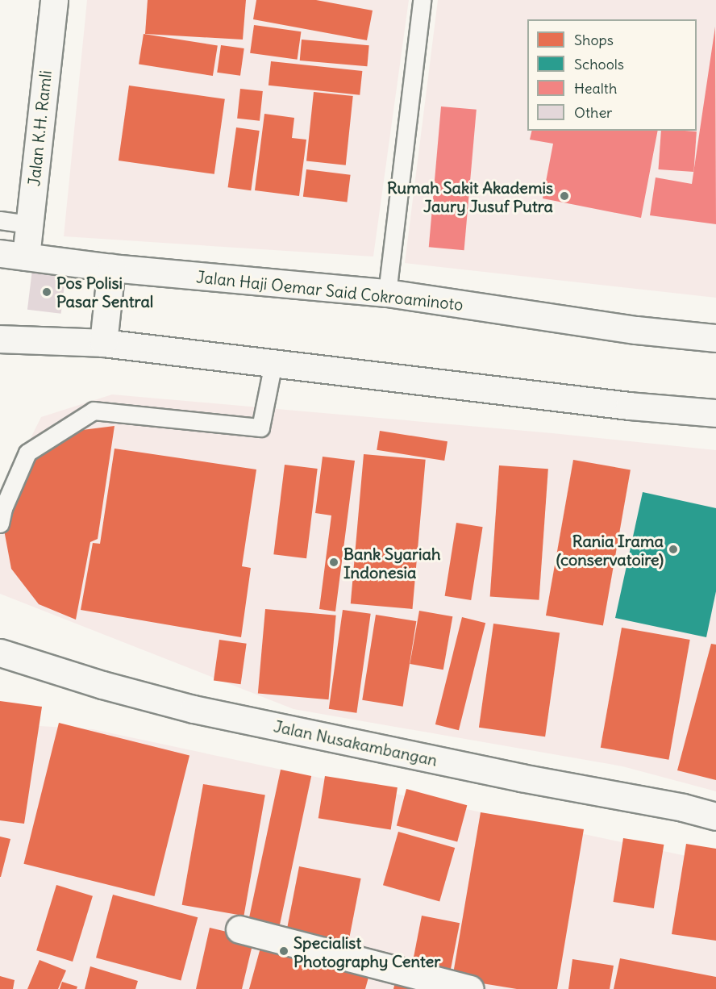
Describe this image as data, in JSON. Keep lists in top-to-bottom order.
{
  "streets": {
    "main road": ["Jalan K.H. Ramli", "Jalan Haji Oemar Said Cokroaminoto", "Jalan Nusakambangan"]
  },
  "crossings": [
    ["Jalan K.H. Ramli", "Jalan Haji Oemar Said Cokroaminoto"]
  ],
  "places": [
    "Rumah Sakit Akademis Jaury Jusuf Putra",
    "Pos Polisi Pasar Sentral",
    "Rania Irama (conservatoire)",
    "Bank Syariah Indonesia",
    "Specialist Photography Center"
  ],
  "legend": [
    "Shops",
    "Schools",
    "Health",
    "Other"
  ]
}
